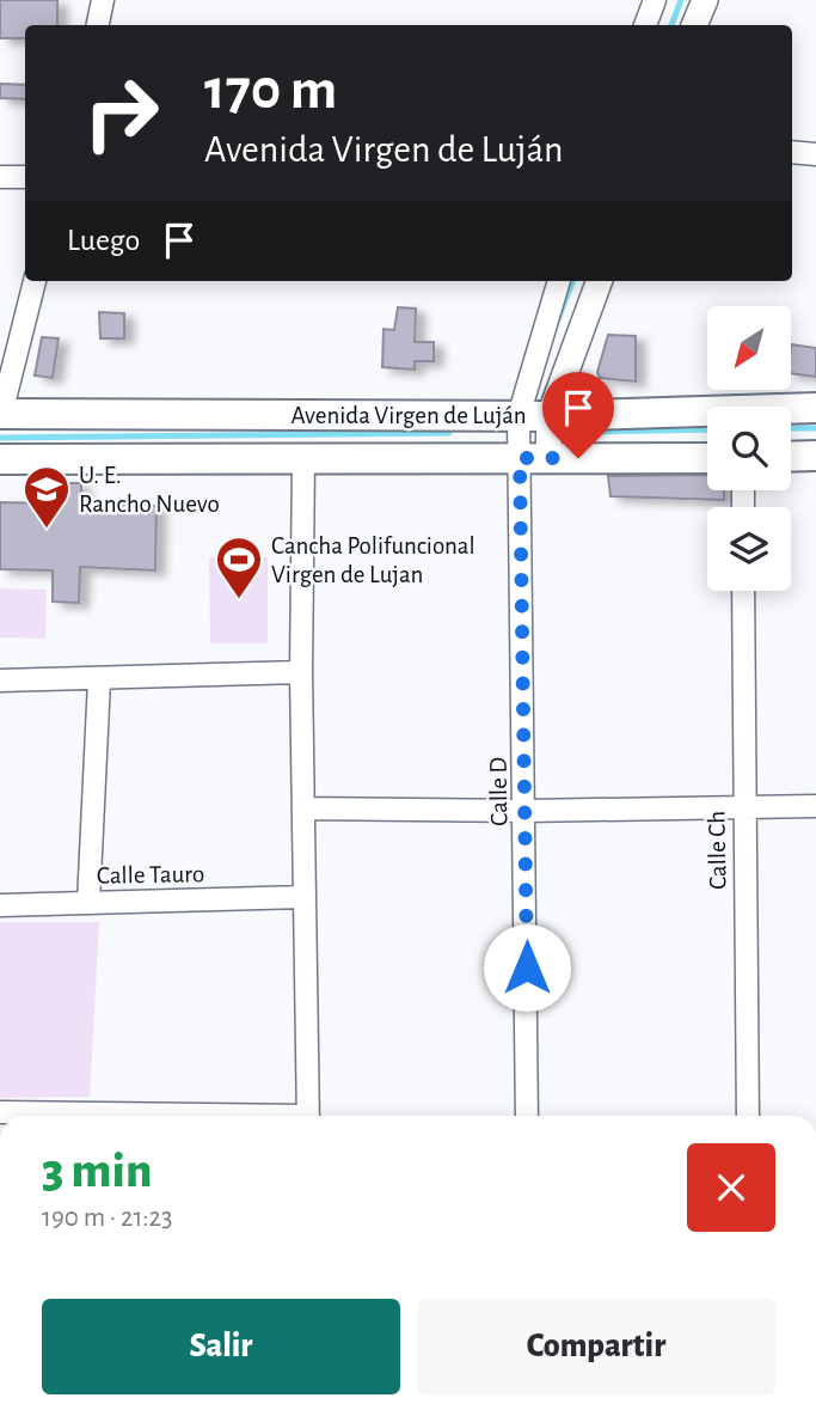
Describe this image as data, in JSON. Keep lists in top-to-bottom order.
{
  "streets": {
    "main road": ["Avenida Virgen de Luján"],
    "street": ["Calle D", "Calle Ch", "Calle Tauro"]
  },
  "crossings": [
    ["Avenida Virgen de Luján", "Calle D"]
  ],
  "places": {
    "school or university": ["U. E. Rancho Nuevo"],
    "sports": ["Cancha Polifuncional Virgen de Lujan"]
  },
  "north": "bottom left",
  "page": {
    "turn": ["170 m", "Avenida Virgen de Luján"],
    "then": "Luego",
    "heading": ["3 min", "190 m · 21:23"],
    "buttons": ["Salir", "Compartir"]
  }
}
